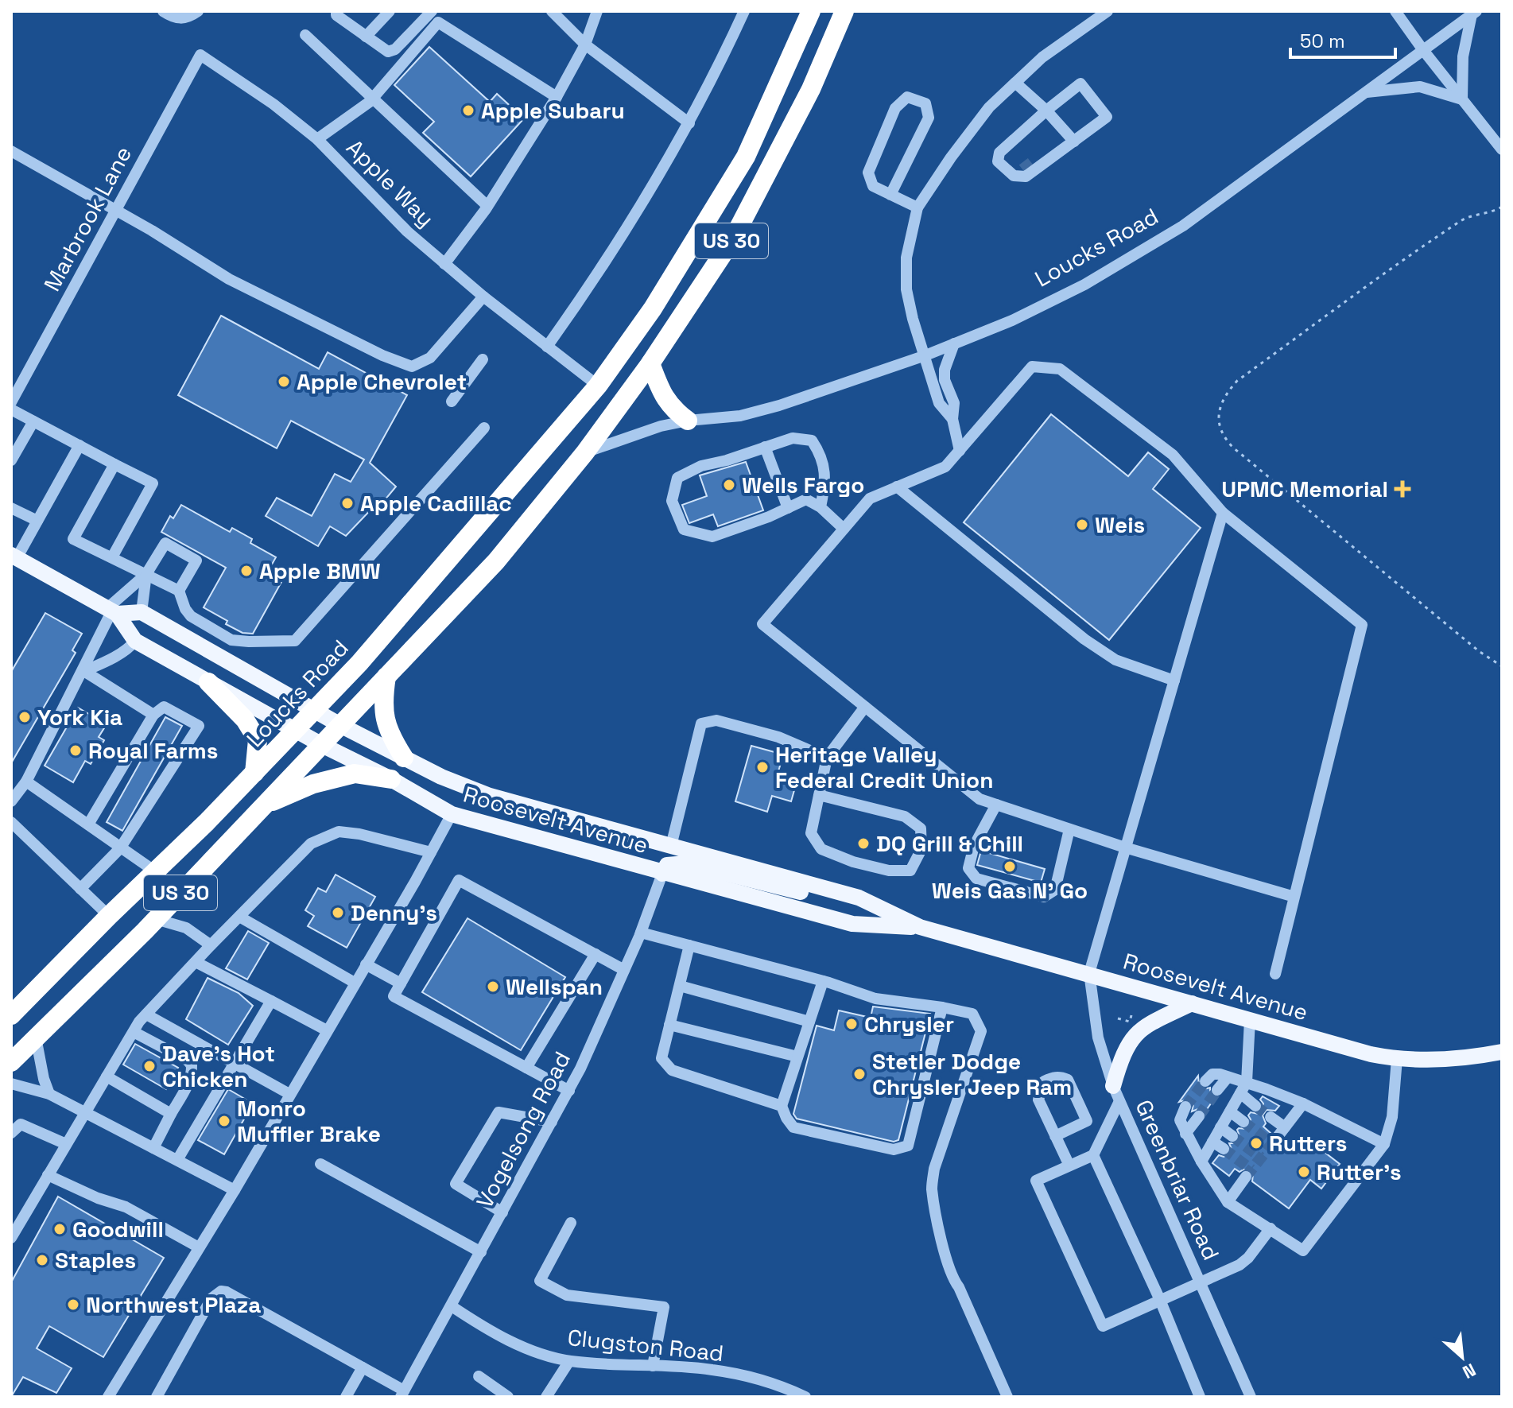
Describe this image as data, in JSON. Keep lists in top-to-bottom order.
{
  "streets": {
    "highway": ["US 30", "Loucks Road"],
    "main road": ["Roosevelt Avenue"],
    "street": [
      "Apple Way",
      "Marbrook Lane",
      "Vogelsong Road",
      "Greenbriar Road",
      "Clugston Road"
    ]
  },
  "crossings": [
    ["Apple Way", "Marbrook Lane"],
    ["Apple Way", "US 30"],
    ["Apple Way", "Loucks Road"],
    ["US 30", "Loucks Road"],
    ["US 30", "Roosevelt Avenue"],
    ["Loucks Road", "Roosevelt Avenue"],
    ["Roosevelt Avenue", "Vogelsong Road"],
    ["Roosevelt Avenue", "Greenbriar Road"],
    ["Vogelsong Road", "Clugston Road"]
  ],
  "places": {
    "other": [
      "Apple Subaru",
      "Apple Chevrolet",
      "Wells Fargo",
      "Apple Cadillac",
      "Weis",
      "Apple BMW",
      "York Kia",
      "Royal Farms",
      "Heritage Valley Federal Credit Union",
      "DQ Grill & Chill",
      "Weis Gas N' Go",
      "Denny's",
      "Wellspan",
      "Chrysler",
      "Dave's Hot Chicken",
      "Stetler Dodge Chrysler Jeep Ram",
      "Monro Muffler Brake",
      "Rutters",
      "Rutter's",
      "Goodwill",
      "Staples",
      "Northwest Plaza"
    ],
    "health": ["UPMC Memorial"]
  },
  "scale_bar": "50 m",
  "north": "bottom right"
}
